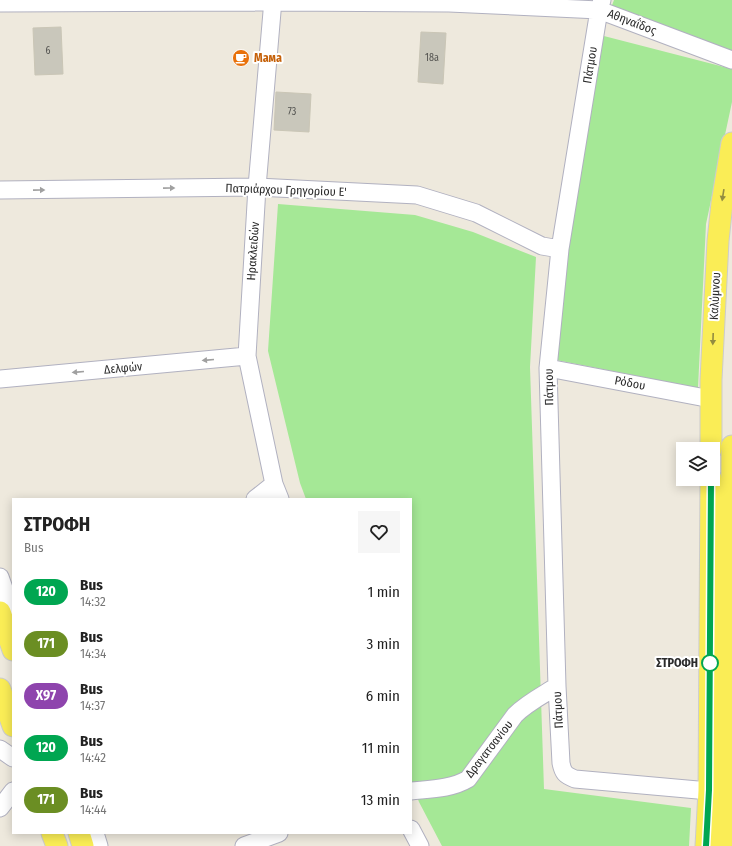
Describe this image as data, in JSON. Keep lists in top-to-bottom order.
{
  "streets": {
    "main road": ["Καλύμνου"],
    "street": [
      "Αθηναΐδος",
      "Πάτμου",
      "Πατριάρχου Γρηγορίου Ε'",
      "Ηρακλειδών",
      "Δελφών",
      "Ρόδου",
      "Δραγατσανίου"
    ]
  },
  "crossings": [
    ["Αθηναΐδος", "Πάτμου"],
    ["Αθηναΐδος", "Ηρακλειδών"],
    ["Πάτμου", "Πατριάρχου Γρηγορίου Ε'"],
    ["Πάτμου", "Ρόδου"],
    ["Πάτμου", "Δραγατσανίου"],
    ["Πατριάρχου Γρηγορίου Ε'", "Ηρακλειδών"],
    ["Ηρακλειδών", "Δελφών"],
    ["Καλύμνου", "Ρόδου"]
  ],
  "one_way": ["Πατριάρχου Γρηγορίου Ε'", "Καλύμνου", "Δελφών"],
  "places": {
    "cafe": ["Мама"],
    "other": ["ΣΤΡΟΦΗ"]
  },
  "lines": ["bus line 120"],
  "house_numbers": ["6", "18a", "73"],
  "page": {
    "heading": ["ΣΤΡΟΦΗ", "Bus"],
    "list": [
      {
        "mark": "120",
        "name": "Bus",
        "note": "14:32",
        "value": "1 min"
      },
      {
        "mark": "171",
        "name": "Bus",
        "note": "14:34",
        "value": "3 min"
      },
      {
        "mark": "X97",
        "name": "Bus",
        "note": "14:37",
        "value": "6 min"
      },
      {
        "mark": "120",
        "name": "Bus",
        "note": "14:42",
        "value": "11 min"
      },
      {
        "mark": "171",
        "name": "Bus",
        "note": "14:44",
        "value": "13 min"
      }
    ]
  }
}
